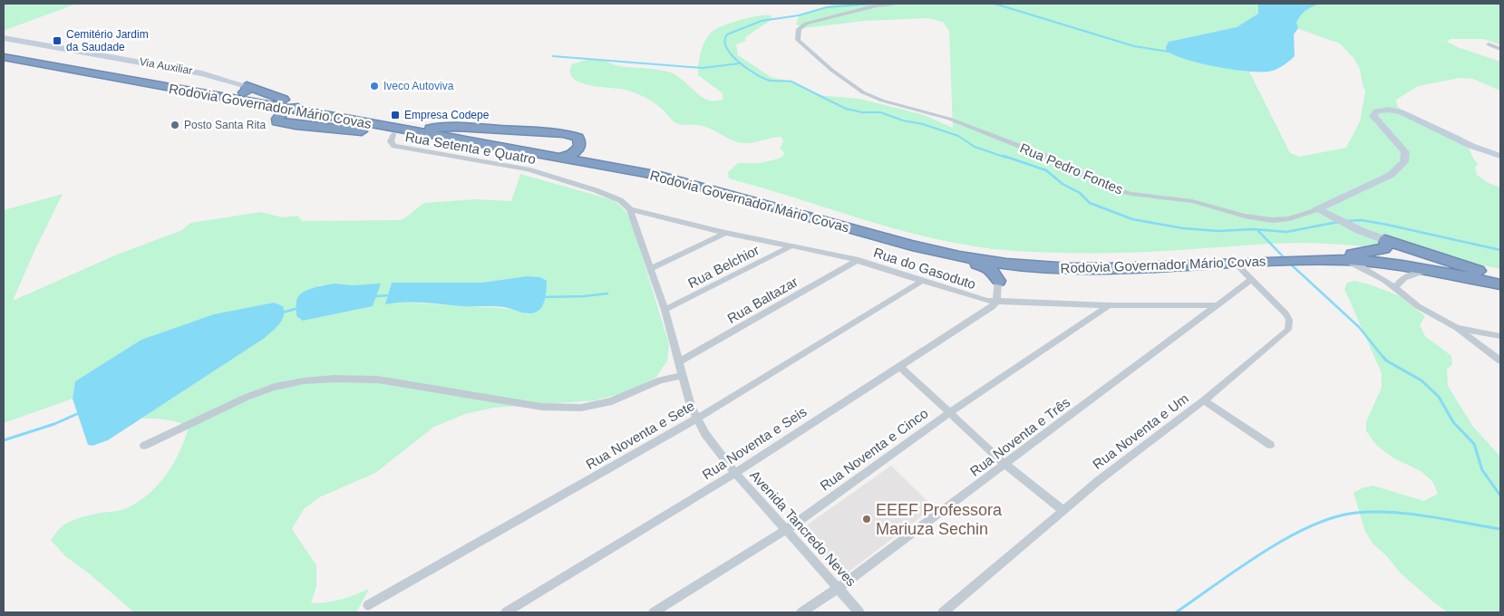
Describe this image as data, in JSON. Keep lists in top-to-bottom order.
{
  "streets": {
    "highway": ["Rodovia Governador Mário Covas"],
    "street": [
      "Via Auxiliar",
      "Rua Setenta e Quatro",
      "Rua Pedro Fontes",
      "Rua Belchior",
      "Rua do Gasoduto",
      "Rua Baltazar",
      "Rua Noventa e Um",
      "Rua Noventa e Sete",
      "Rua Noventa e Três",
      "Rua Noventa e Seis",
      "Rua Noventa e Cinco",
      "Avenida Tancredo Neves"
    ]
  },
  "crossings": [
    ["Via Auxiliar", "Rodovia Governador Mário Covas"],
    ["Rodovia Governador Mário Covas", "Rua Noventa e Um"],
    ["Rua Setenta e Quatro", "Rua do Gasoduto"],
    ["Rua Setenta e Quatro", "Avenida Tancredo Neves"],
    ["Rua Belchior", "Rua do Gasoduto"],
    ["Rua Belchior", "Avenida Tancredo Neves"],
    ["Rua do Gasoduto", "Rua Baltazar"],
    ["Rua do Gasoduto", "Rua Noventa e Sete"],
    ["Rua do Gasoduto", "Rua Noventa e Três"],
    ["Rua do Gasoduto", "Rua Noventa e Seis"],
    ["Rua do Gasoduto", "Rua Noventa e Cinco"],
    ["Rua do Gasoduto", "Avenida Tancredo Neves"],
    ["Rua Baltazar", "Avenida Tancredo Neves"],
    ["Rua Noventa e Um", "Rua Noventa e Três"],
    ["Rua Noventa e Sete", "Avenida Tancredo Neves"],
    ["Rua Noventa e Três", "Avenida Tancredo Neves"],
    ["Rua Noventa e Seis", "Avenida Tancredo Neves"],
    ["Rua Noventa e Cinco", "Avenida Tancredo Neves"]
  ],
  "places": {
    "transit": ["Cemitério Jardim da Saudade", "Empresa Codepe"],
    "other": ["Iveco Autoviva", "Posto Santa Rita", "EEEF Professora Mariuza Sechin"]
  }
}
